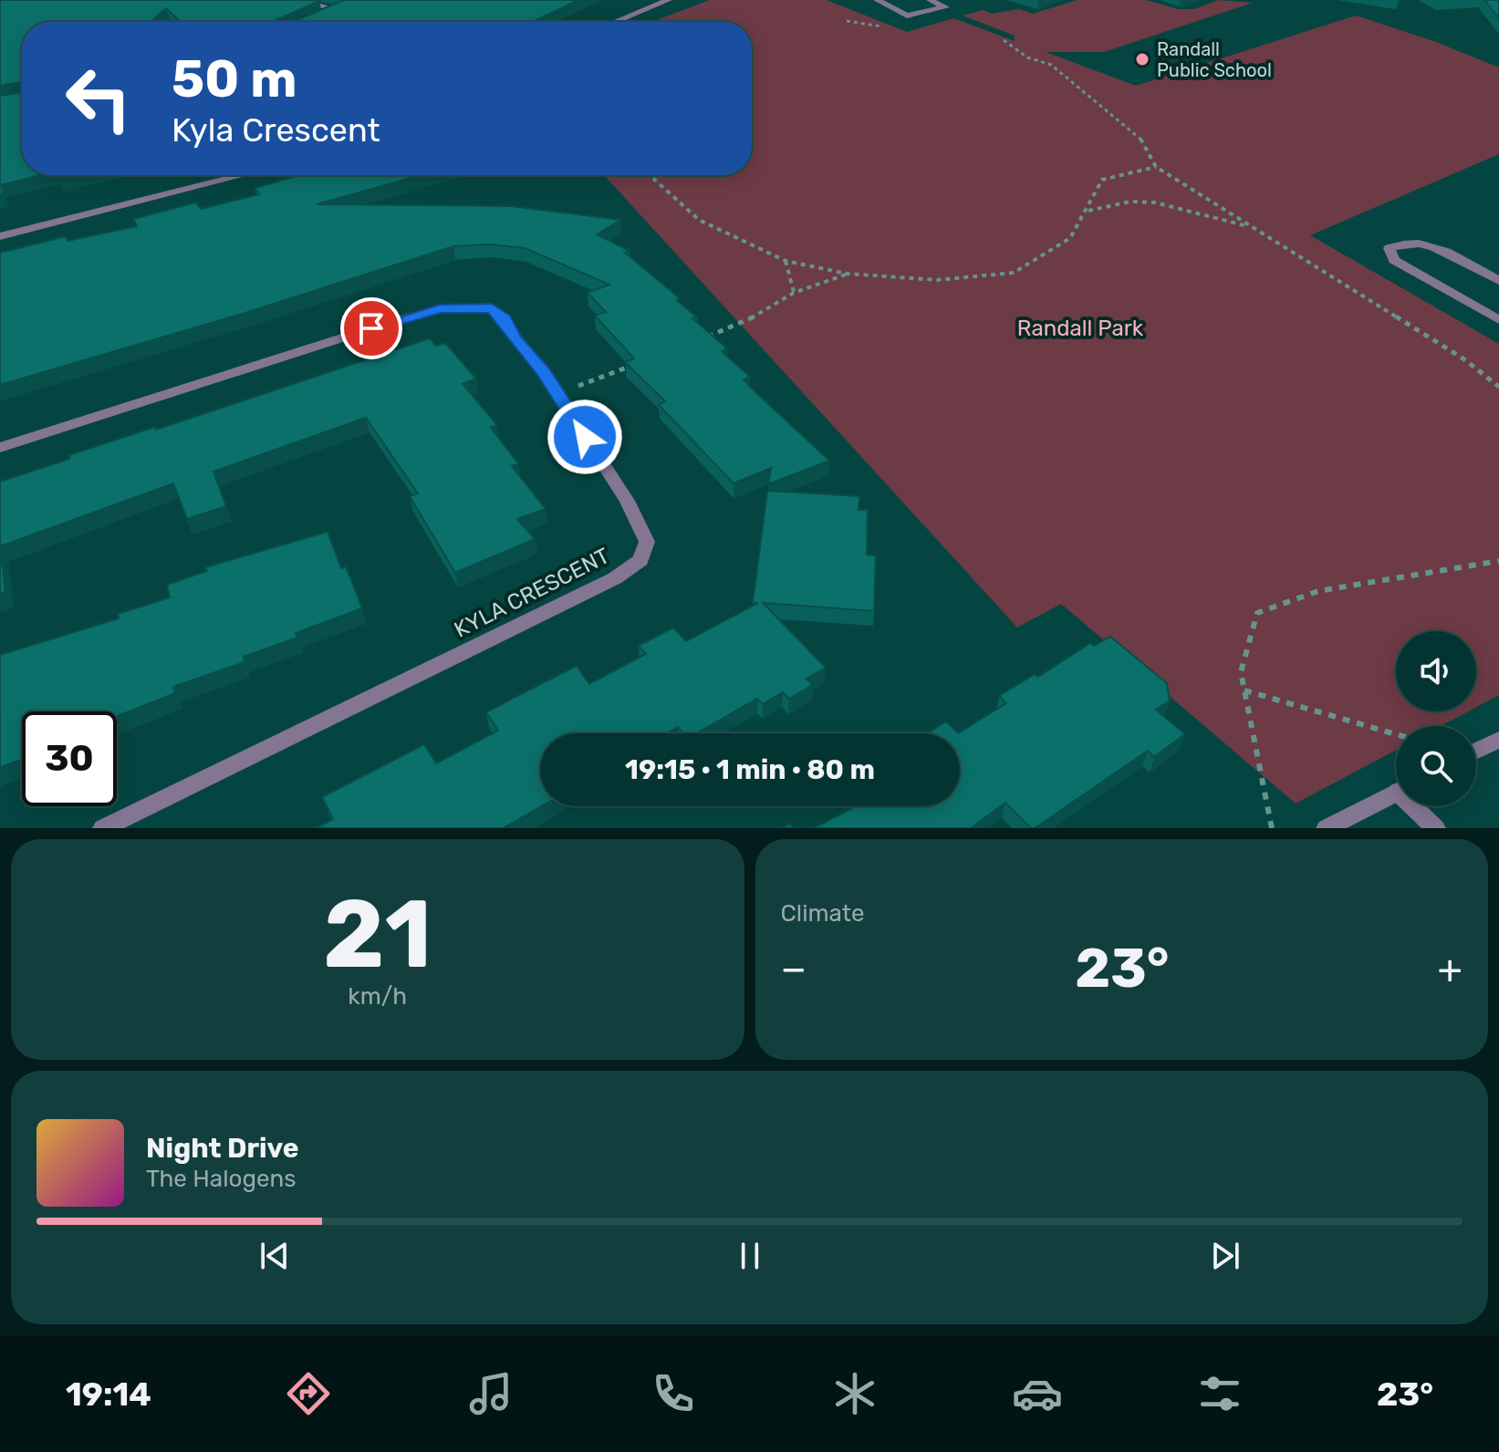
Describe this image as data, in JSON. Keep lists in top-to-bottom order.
{
  "streets": {
    "street": ["KYLA CRESCENT"]
  },
  "parks": ["Randall Park"],
  "places": ["Randall Public School"],
  "page": {
    "turn": ["50 m", "Kyla Crescent"],
    "limit": "30",
    "trip": "19:15 · 1 min · 80 m",
    "tile": [
      ["21", "km/h"],
      "Climate"
    ],
    "heat": ["−", "23°", "+"],
    "song": ["Night Drive", "The Halogens"],
    "tabs": ["19:14", "23°"]
  }
}
